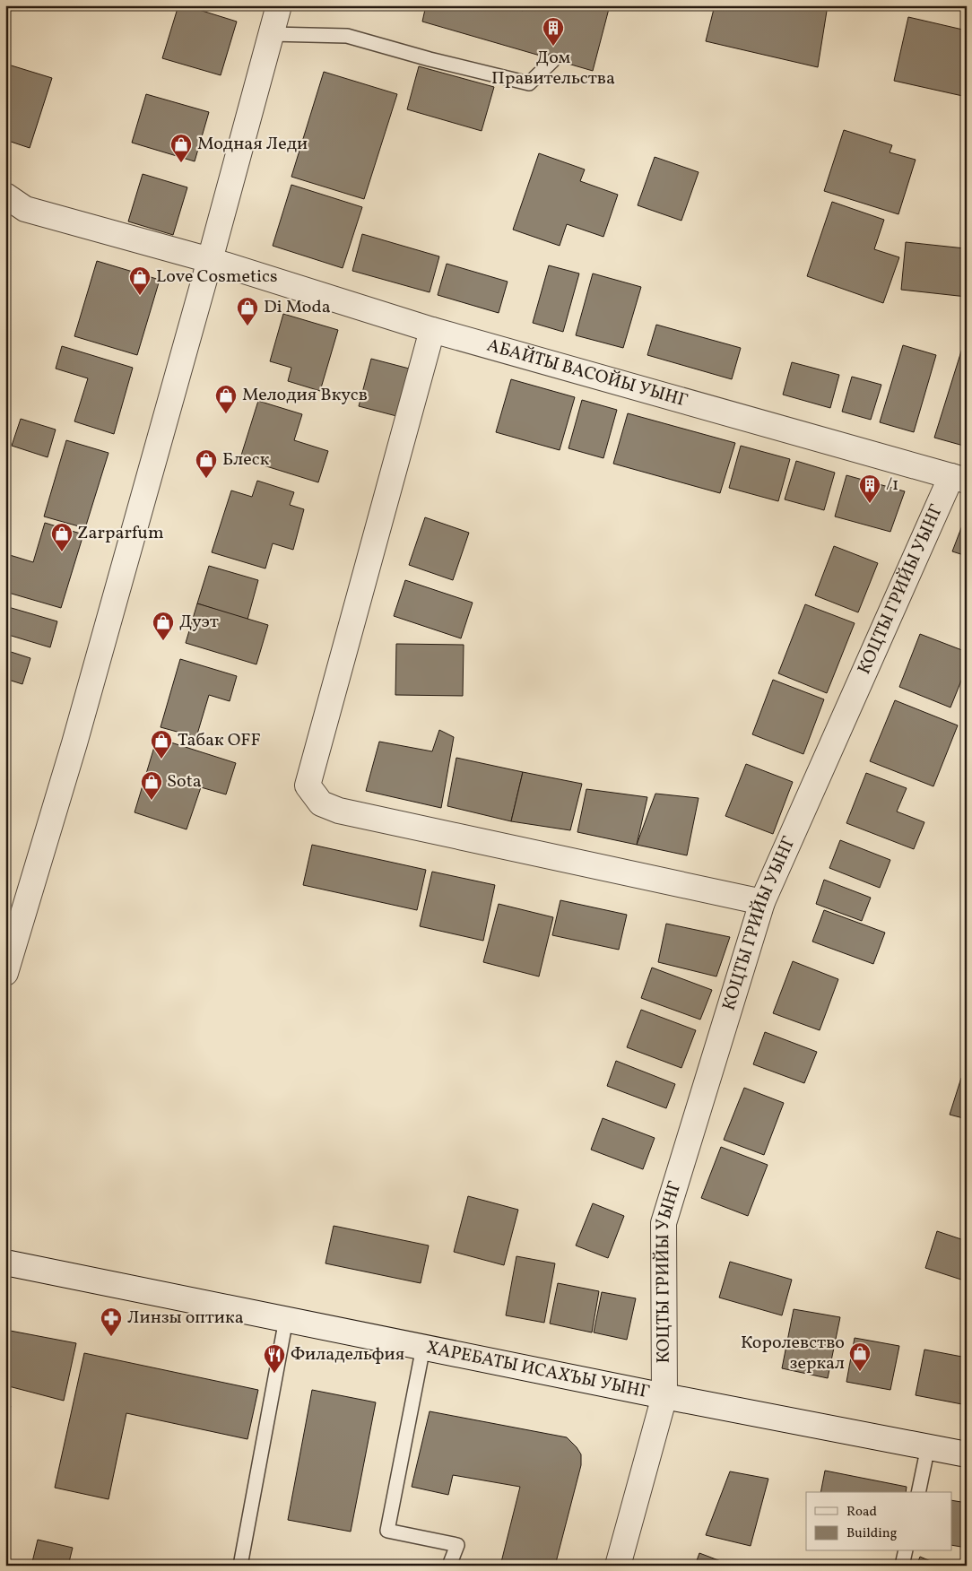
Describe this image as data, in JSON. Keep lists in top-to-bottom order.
{
  "streets": {
    "street": ["АБАЙТЫ ВАСОЙЫ УЫНГ", "КОЦТЫ ГРИЙЫ УЫНГ", "ХАРЕБАТЫ ИСАХЪЫ УЫНГ"]
  },
  "crossings": [
    ["АБАЙТЫ ВАСОЙЫ УЫНГ", "КОЦТЫ ГРИЙЫ УЫНГ"],
    ["КОЦТЫ ГРИЙЫ УЫНГ", "ХАРЕБАТЫ ИСАХЪЫ УЫНГ"]
  ],
  "places": {
    "building": ["Дом Правительства", "/1"],
    "shop": [
      "Модная Леди",
      "Love Cosmetics",
      "Di Moda",
      "Мелодия Вкусв",
      "Блеск",
      "Zarparfum",
      "Дуэт",
      "Табак OFF",
      "Sota",
      "Королевство зеркал"
    ],
    "pharmacy": ["Линзы оптика"],
    "restaurant": ["Филадельфия"]
  },
  "legend": ["Road", "Building"]
}
